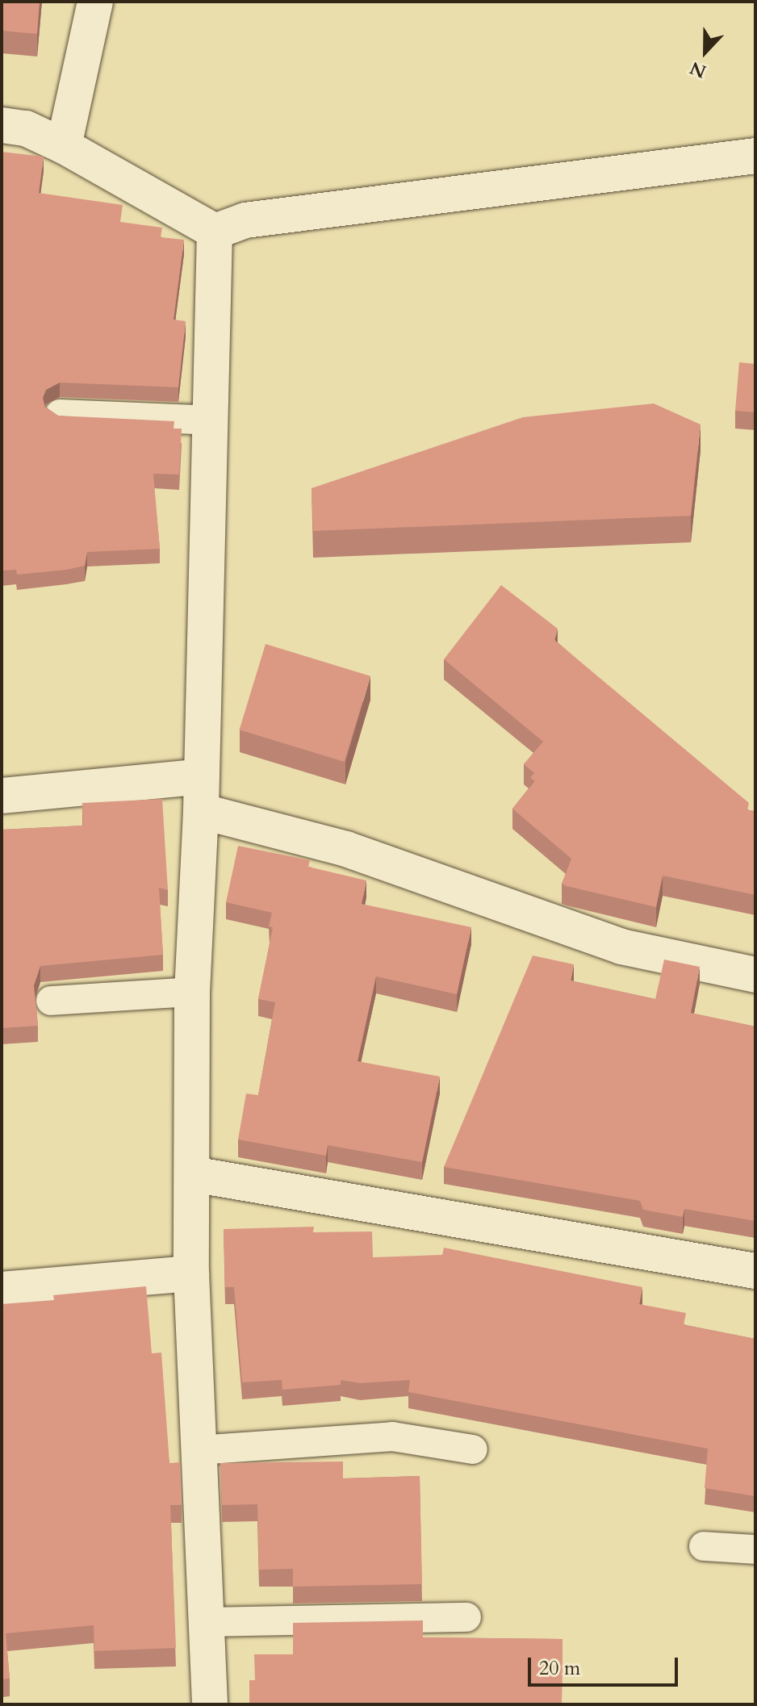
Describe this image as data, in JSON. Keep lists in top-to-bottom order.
{
  "scale_bar": "20 m",
  "north": "bottom"
}
